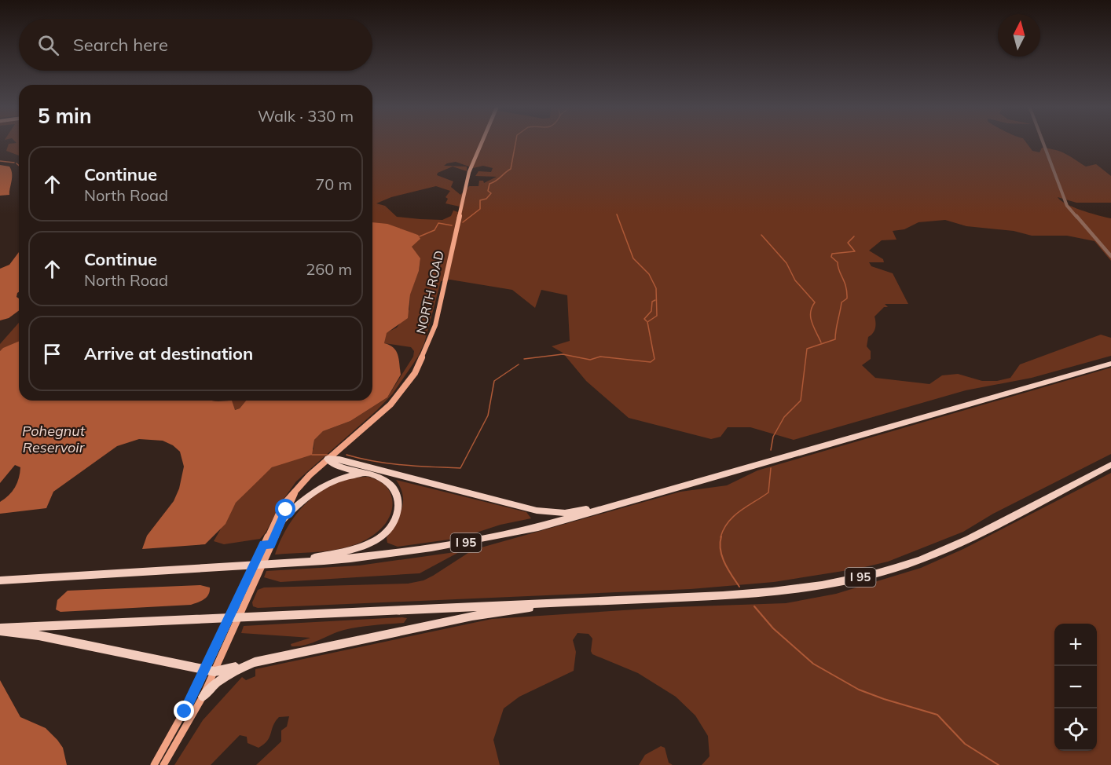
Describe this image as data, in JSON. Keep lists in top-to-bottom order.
{
  "streets": {
    "highway": ["I 95"],
    "main road": ["NORTH ROAD"]
  },
  "water": ["Pohegnut Reservoir"],
  "north": "top",
  "page": {
    "search": "Search here",
    "heading": ["5 min", "Walk · 330 m"],
    "list": [
      ["Continue", "North Road", "70 m"],
      ["Continue", "North Road", "260 m"],
      "Arrive at destination"
    ],
    "map_buttons": ["+", "−"]
  }
}
